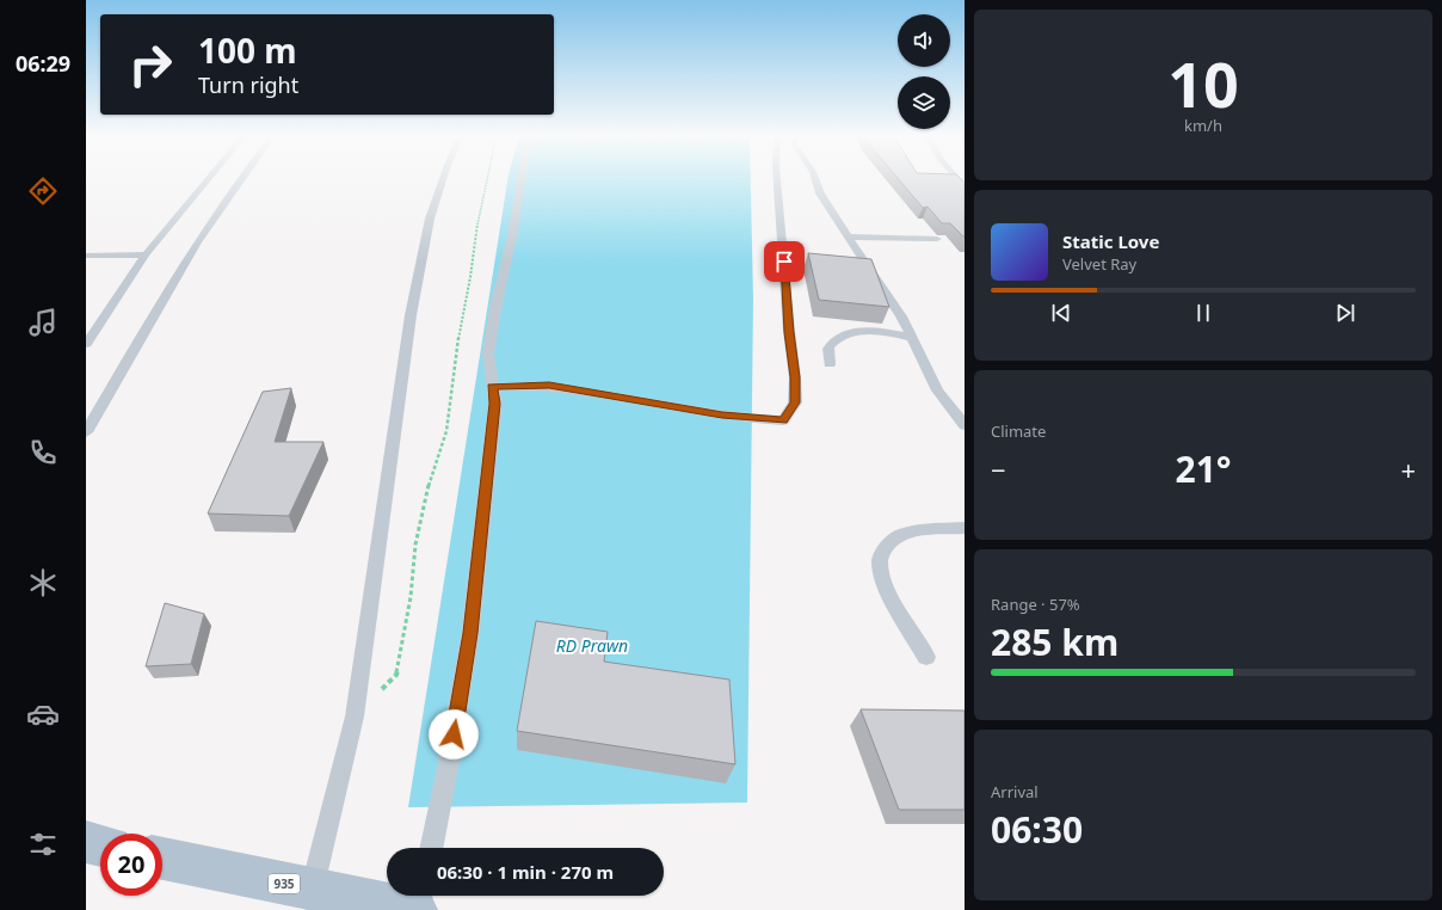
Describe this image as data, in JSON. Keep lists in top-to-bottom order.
{
  "streets": {
    "main road": ["935"]
  },
  "water": ["RD Prawn"],
  "page": {
    "tabs": "06:29",
    "tile": [
      ["10", "km/h"],
      "Climate",
      ["Range · 57%", "285 km"],
      ["Arrival", "06:30"]
    ],
    "turn": ["100 m", "Turn right"],
    "song": ["Static Love", "Velvet Ray"],
    "heat": ["−", "21°", "+"],
    "limit": "20",
    "trip": "06:30 · 1 min · 270 m"
  }
}
